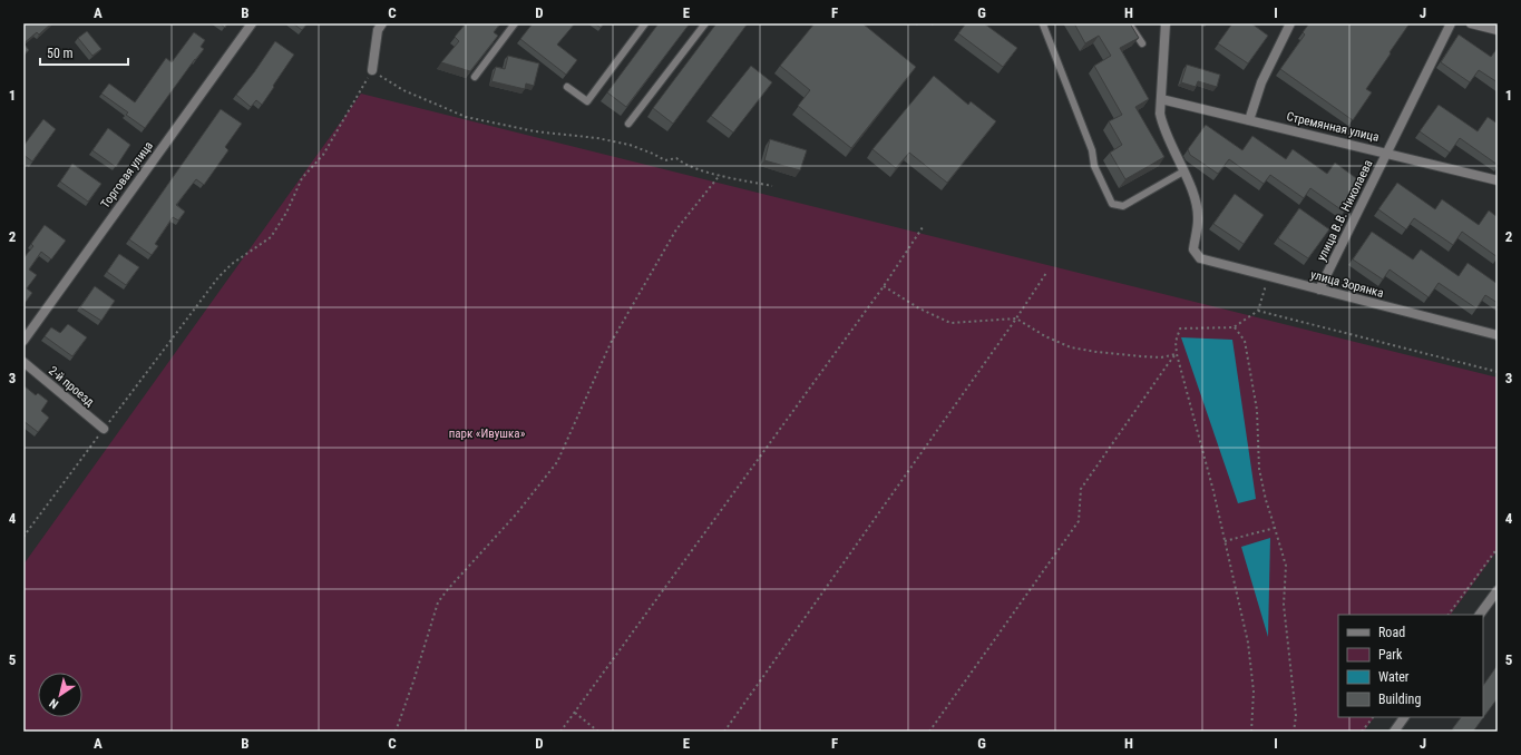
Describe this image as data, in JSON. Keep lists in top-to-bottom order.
{
  "streets": {
    "street": [
      "Стремянная улица",
      "Торговая улица",
      "улица В.В. Николаева",
      "улица Зорянка",
      "2-й проезд"
    ]
  },
  "crossings": [
    ["Стремянная улица", "улица В.В. Николаева"],
    ["улица В.В. Николаева", "улица Зорянка"]
  ],
  "parks": ["парк «Ивушка»"],
  "legend": [
    "Road",
    "Park",
    "Water",
    "Building"
  ],
  "scale_bar": "50 m",
  "north": "bottom left",
  "grid": {
    "columns": [
      "A",
      "B",
      "C",
      "D",
      "E",
      "F",
      "G",
      "H",
      "I",
      "J"
    ],
    "rows": [
      "1",
      "2",
      "3",
      "4",
      "5"
    ]
  }
}
